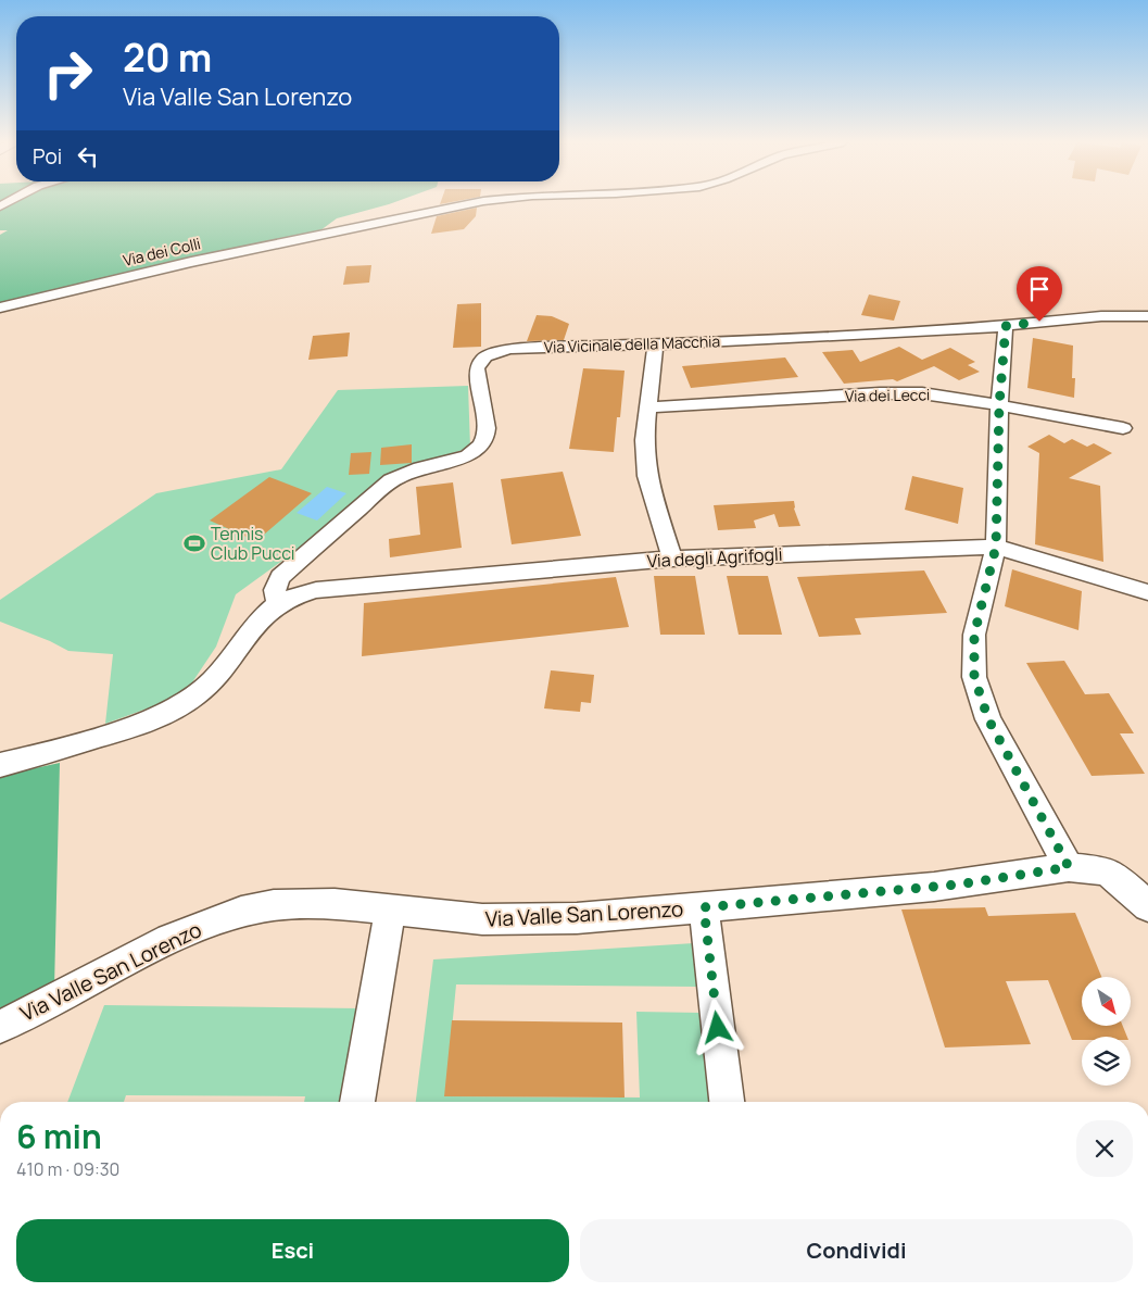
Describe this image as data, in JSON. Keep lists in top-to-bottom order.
{
  "streets": {
    "street": [
      "Via dei Colli",
      "Via Vicinale della Macchia",
      "Via dei Lecci",
      "Via degli Agrifogli",
      "Via Valle San Lorenzo"
    ]
  },
  "crossings": [
    ["Via Vicinale della Macchia", "Via degli Agrifogli"]
  ],
  "places": {
    "sports": ["Tennis Club Pucci"]
  },
  "north": "bottom right",
  "page": {
    "turn": ["20 m", "Via Valle San Lorenzo"],
    "then": "Poi",
    "heading": ["6 min", "410 m · 09:30"],
    "buttons": ["Esci", "Condividi"]
  }
}
